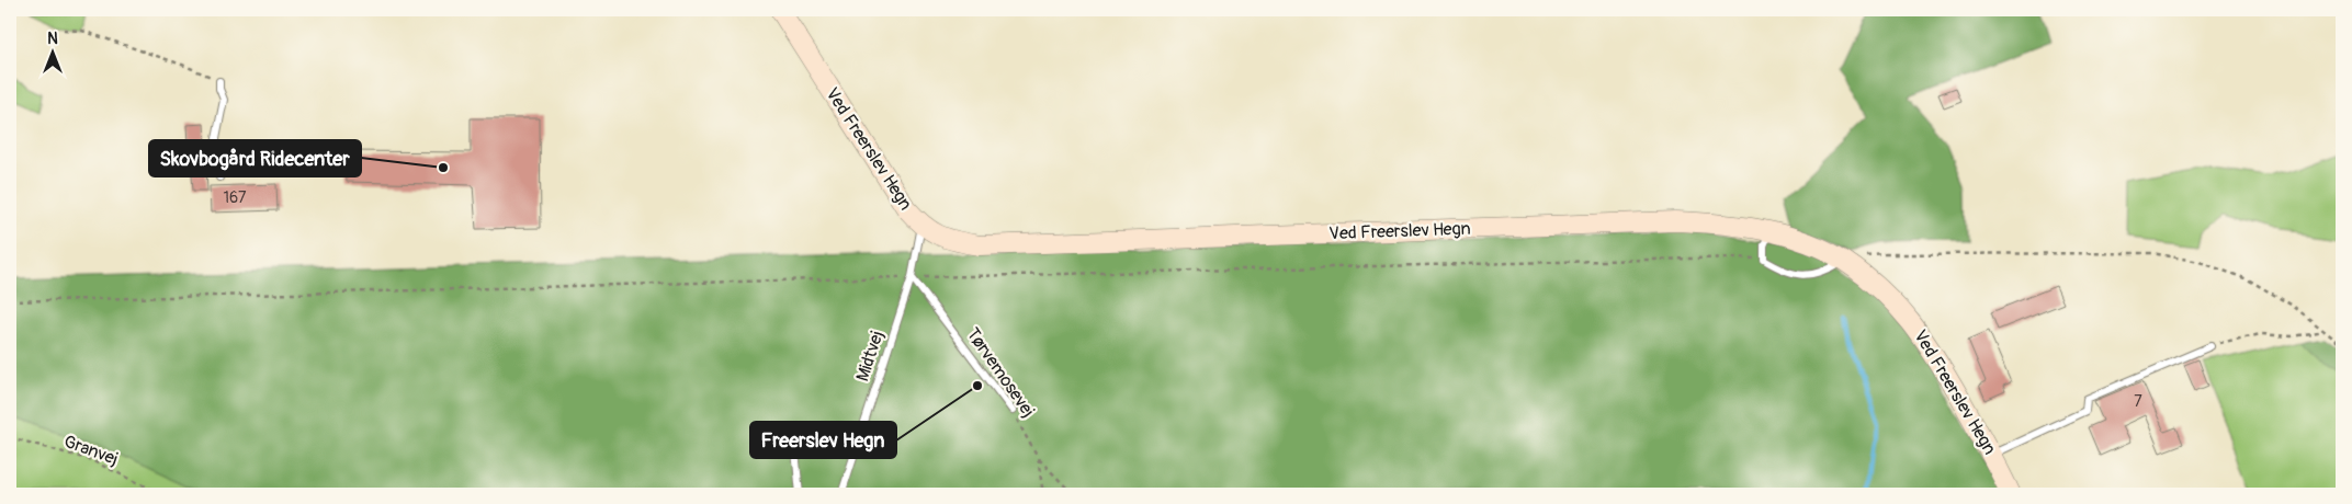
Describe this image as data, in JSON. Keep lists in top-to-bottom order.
{
  "streets": {
    "street": ["Ved Freerslev Hegn"],
    "lane": ["Midtvej", "Tørvemosevej"],
    "path": ["Granvej"]
  },
  "crossings": [
    ["Ved Freerslev Hegn", "Midtvej"],
    ["Midtvej", "Tørvemosevej"]
  ],
  "places": ["Skovbogård Ridecenter", "Freerslev Hegn"],
  "house_numbers": ["167", "7"],
  "north": "top"
}
